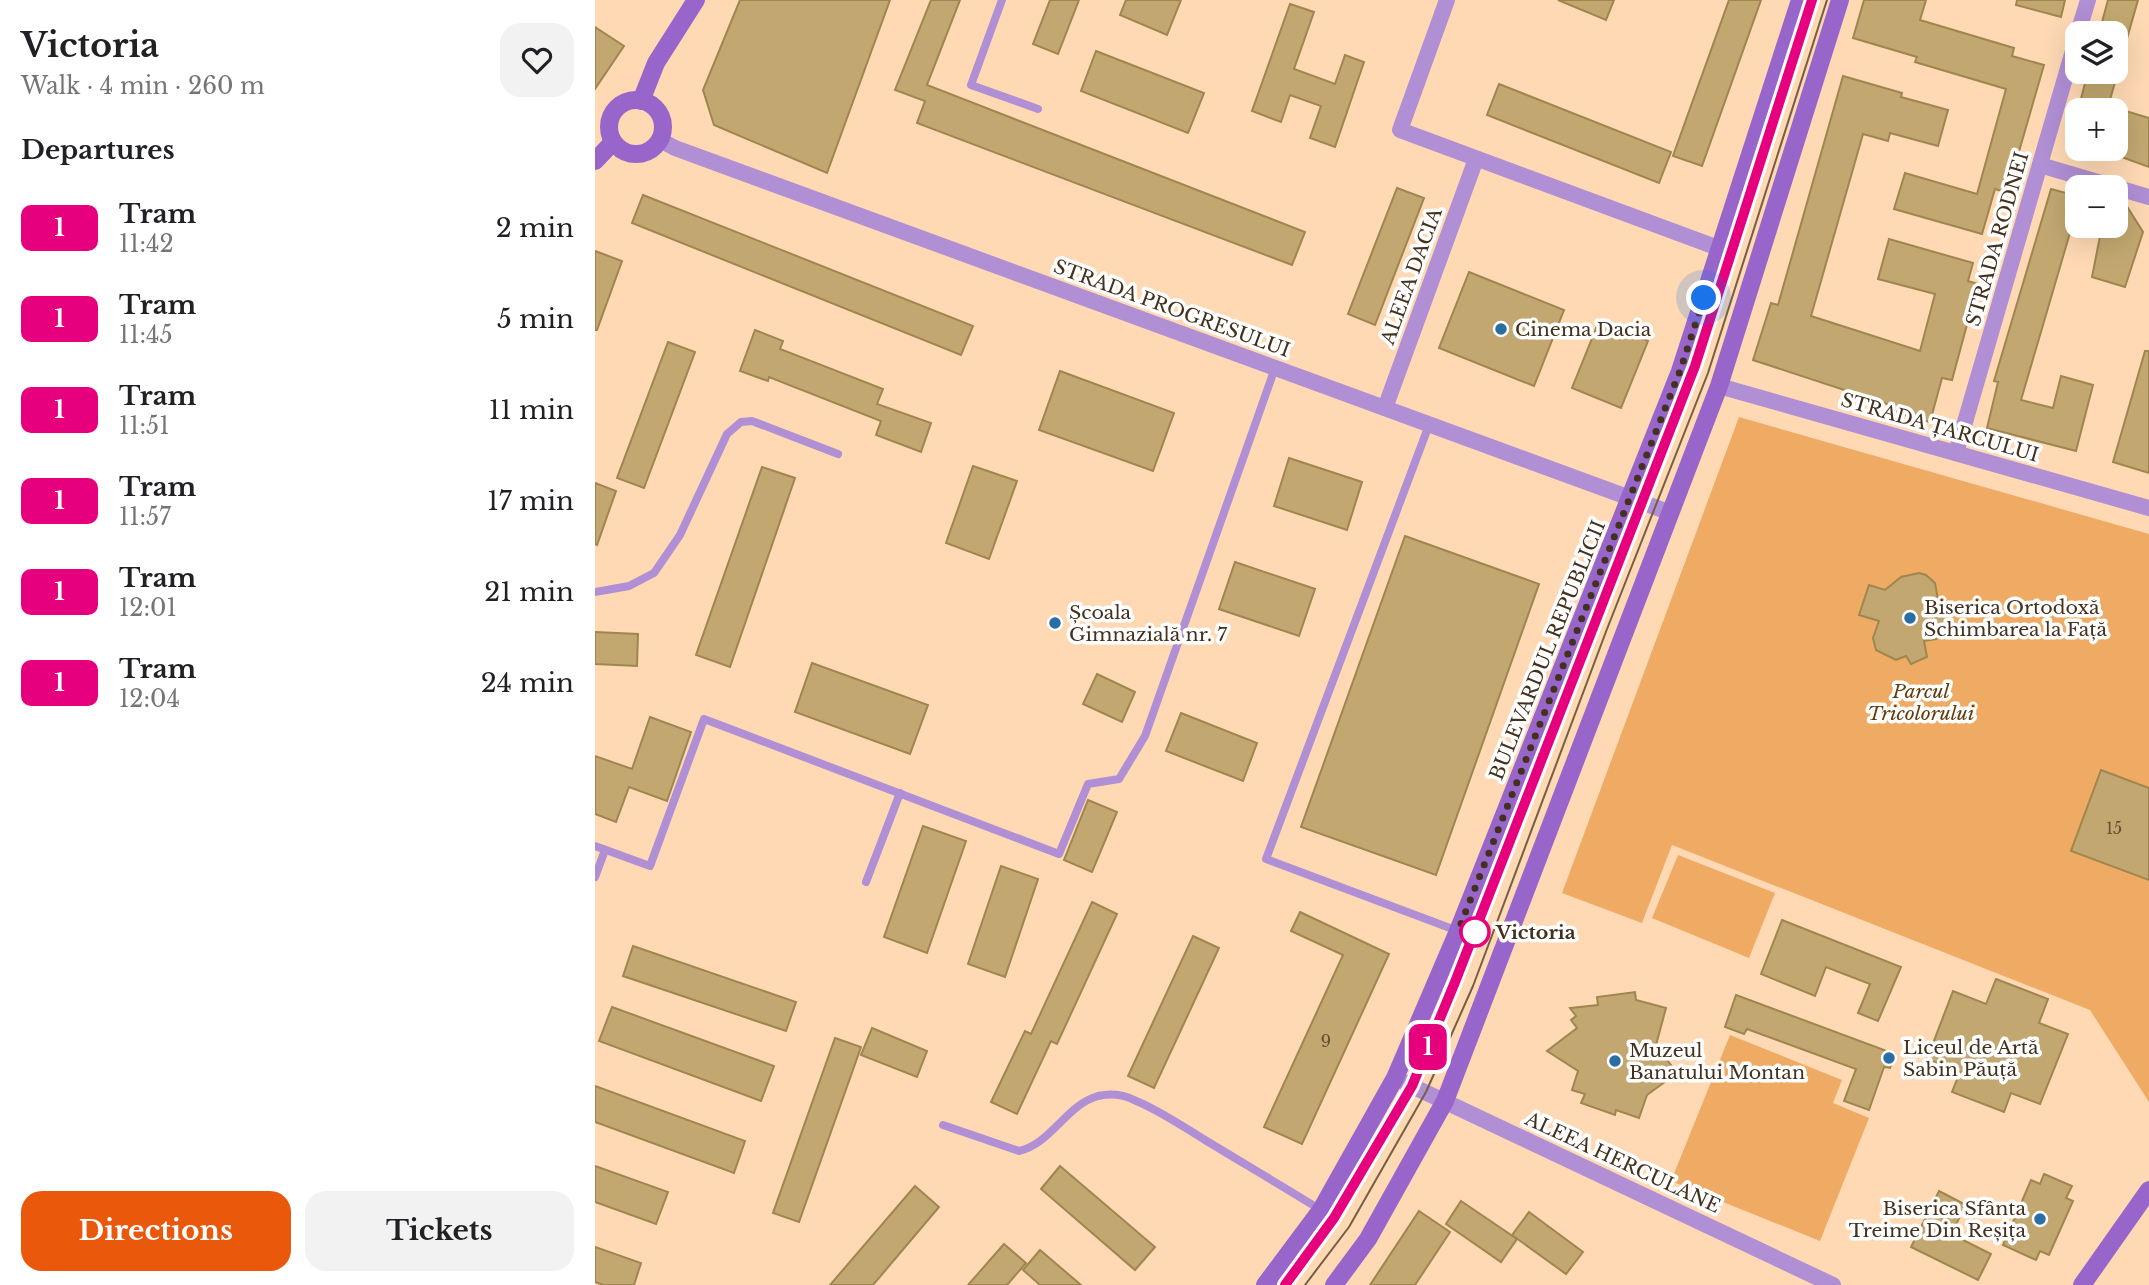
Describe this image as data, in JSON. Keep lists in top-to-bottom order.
{
  "streets": {
    "main road": ["BULEVARDUL REPUBLICII"],
    "street": [
      "STRADA RODNEI",
      "ALEEA DACIA",
      "STRADA PROGRESULUI",
      "STRADA ȚARCULUI",
      "ALEEA HERCULANE"
    ]
  },
  "crossings": [
    ["STRADA RODNEI", "STRADA ȚARCULUI"],
    ["ALEEA DACIA", "STRADA PROGRESULUI"],
    ["STRADA PROGRESULUI", "BULEVARDUL REPUBLICII"],
    ["BULEVARDUL REPUBLICII", "ALEEA HERCULANE"]
  ],
  "parks": ["Parcul Tricolorului"],
  "places": [
    "Cinema Dacia",
    "Biserica Ortodoxă Schimbarea la Față",
    "Școala Gimnazială nr. 7",
    "Victoria",
    "Liceul de Artă Sabin Păuță",
    "Muzeul Banatului Montan",
    "Biserica Sfânta Treime Din Reșița"
  ],
  "lines": ["tram line 1"],
  "house_numbers": ["15", "9"],
  "page": {
    "heading": [
      ["Victoria", "Walk · 4 min · 260 m"],
      "Departures"
    ],
    "on_map": "1",
    "map_buttons": ["+", "−"],
    "list": [
      {
        "mark": "1",
        "name": "Tram",
        "note": "11:42",
        "value": "2 min"
      },
      {
        "mark": "1",
        "name": "Tram",
        "note": "11:45",
        "value": "5 min"
      },
      {
        "mark": "1",
        "name": "Tram",
        "note": "11:51",
        "value": "11 min"
      },
      {
        "mark": "1",
        "name": "Tram",
        "note": "11:57",
        "value": "17 min"
      },
      {
        "mark": "1",
        "name": "Tram",
        "note": "12:01",
        "value": "21 min"
      },
      {
        "mark": "1",
        "name": "Tram",
        "note": "12:04",
        "value": "24 min"
      }
    ],
    "buttons": ["Directions", "Tickets"]
  }
}
